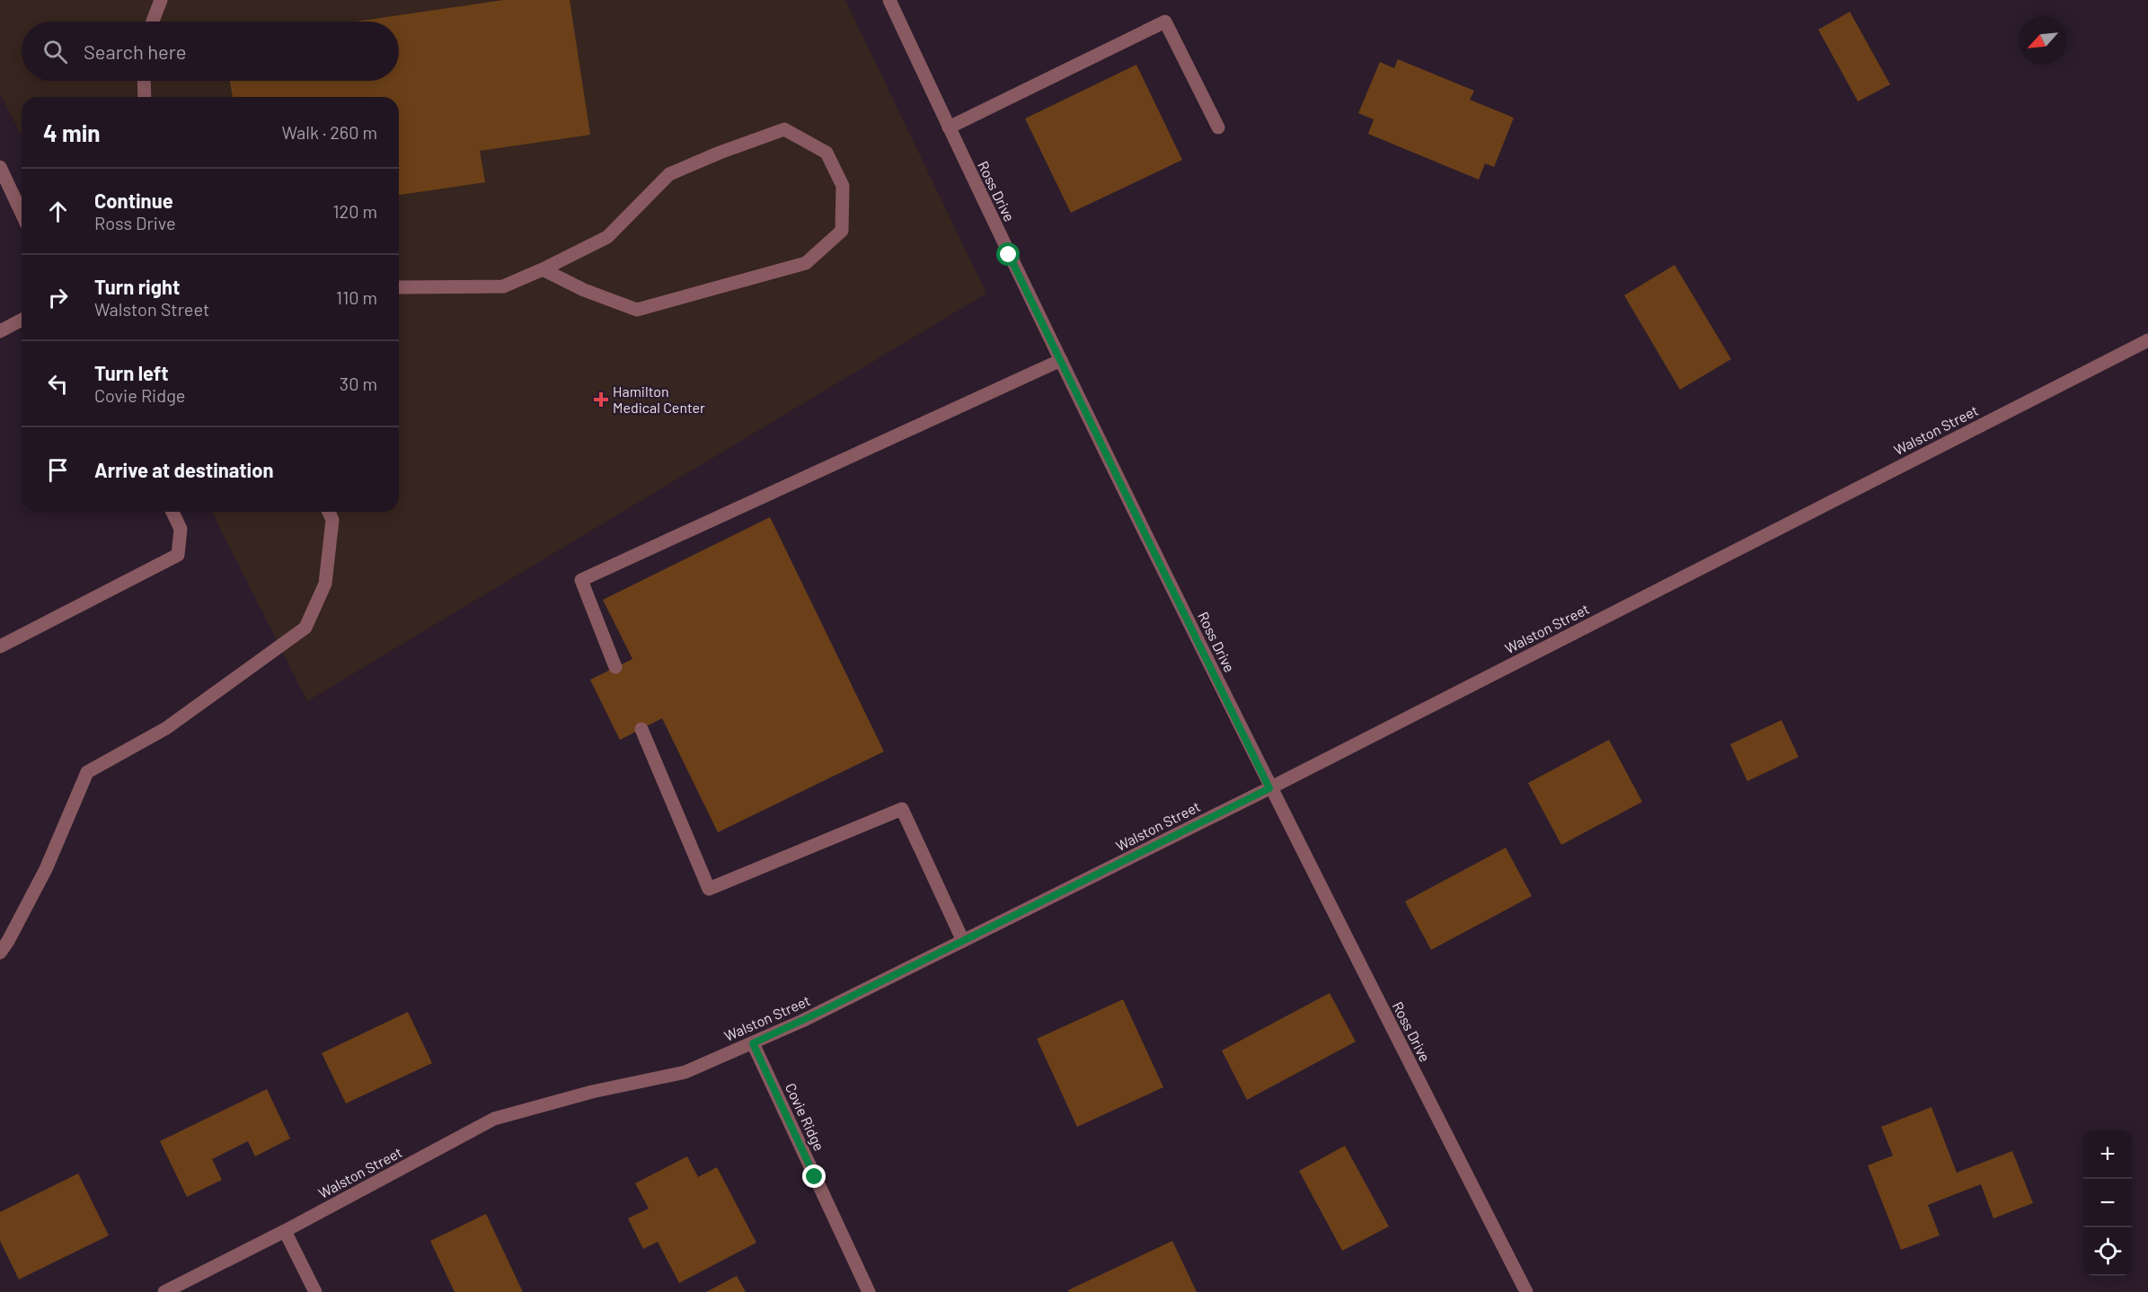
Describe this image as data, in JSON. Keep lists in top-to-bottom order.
{
  "streets": {
    "street": ["Ross Drive", "Walston Street", "Covie Ridge"]
  },
  "crossings": [
    ["Ross Drive", "Walston Street"],
    ["Walston Street", "Covie Ridge"]
  ],
  "places": {
    "health": ["Hamilton Medical Center"]
  },
  "north": "bottom left",
  "page": {
    "search": "Search here",
    "heading": ["4 min", "Walk · 260 m"],
    "list": [
      ["Continue", "Ross Drive", "120 m"],
      ["Turn right", "Walston Street", "110 m"],
      ["Turn left", "Covie Ridge", "30 m"],
      "Arrive at destination"
    ],
    "map_buttons": ["+", "−"]
  }
}
